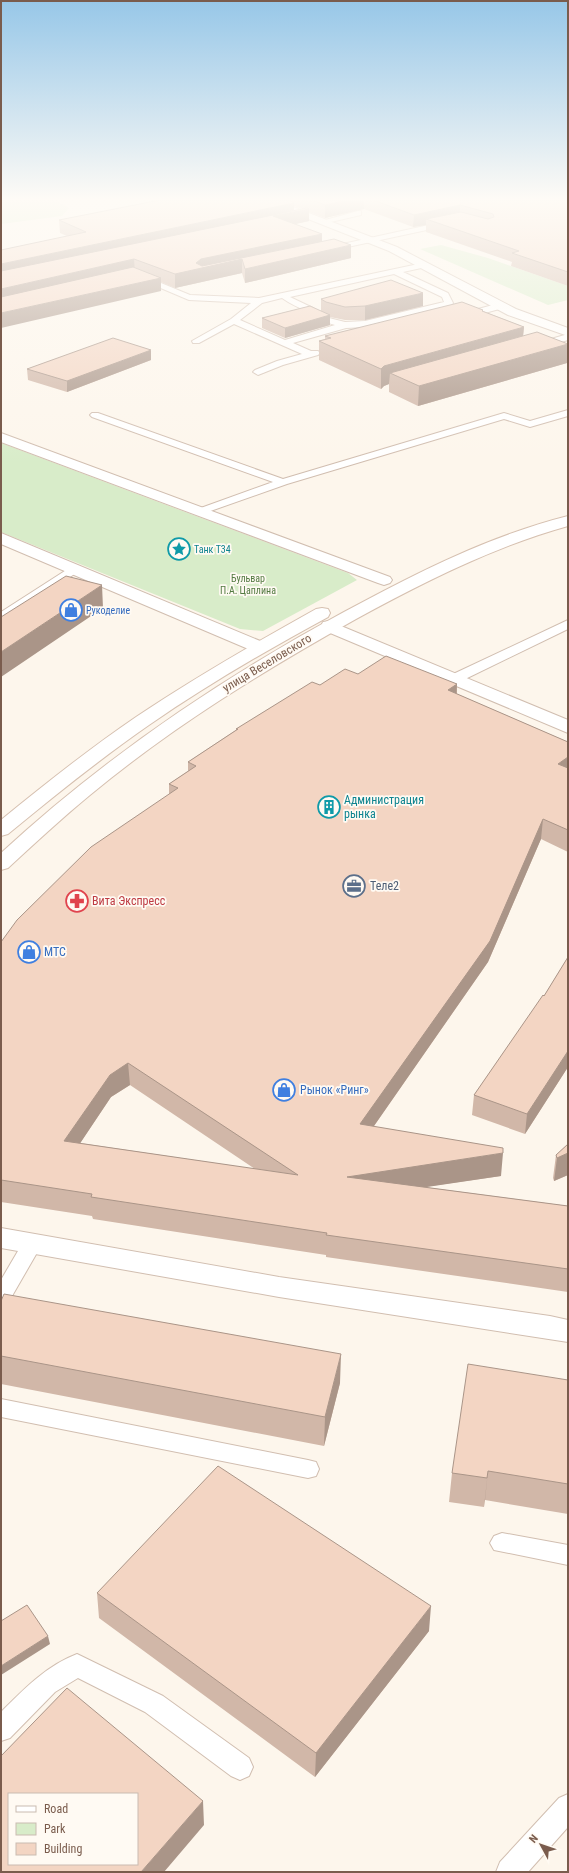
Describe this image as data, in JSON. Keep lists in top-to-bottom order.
{
  "streets": {
    "street": ["улица Веселовского"]
  },
  "parks": ["Бульвар П.А. Цаплина"],
  "places": {
    "place": ["Танк T34"],
    "shop": ["Рукоделие", "МТС", "Рынок «Ринг»"],
    "building": ["Администрация рынка"],
    "office": ["Теле2"],
    "pharmacy": ["Вита Экспресс"]
  },
  "legend": ["Road", "Park", "Building"],
  "north": "top left"
}
